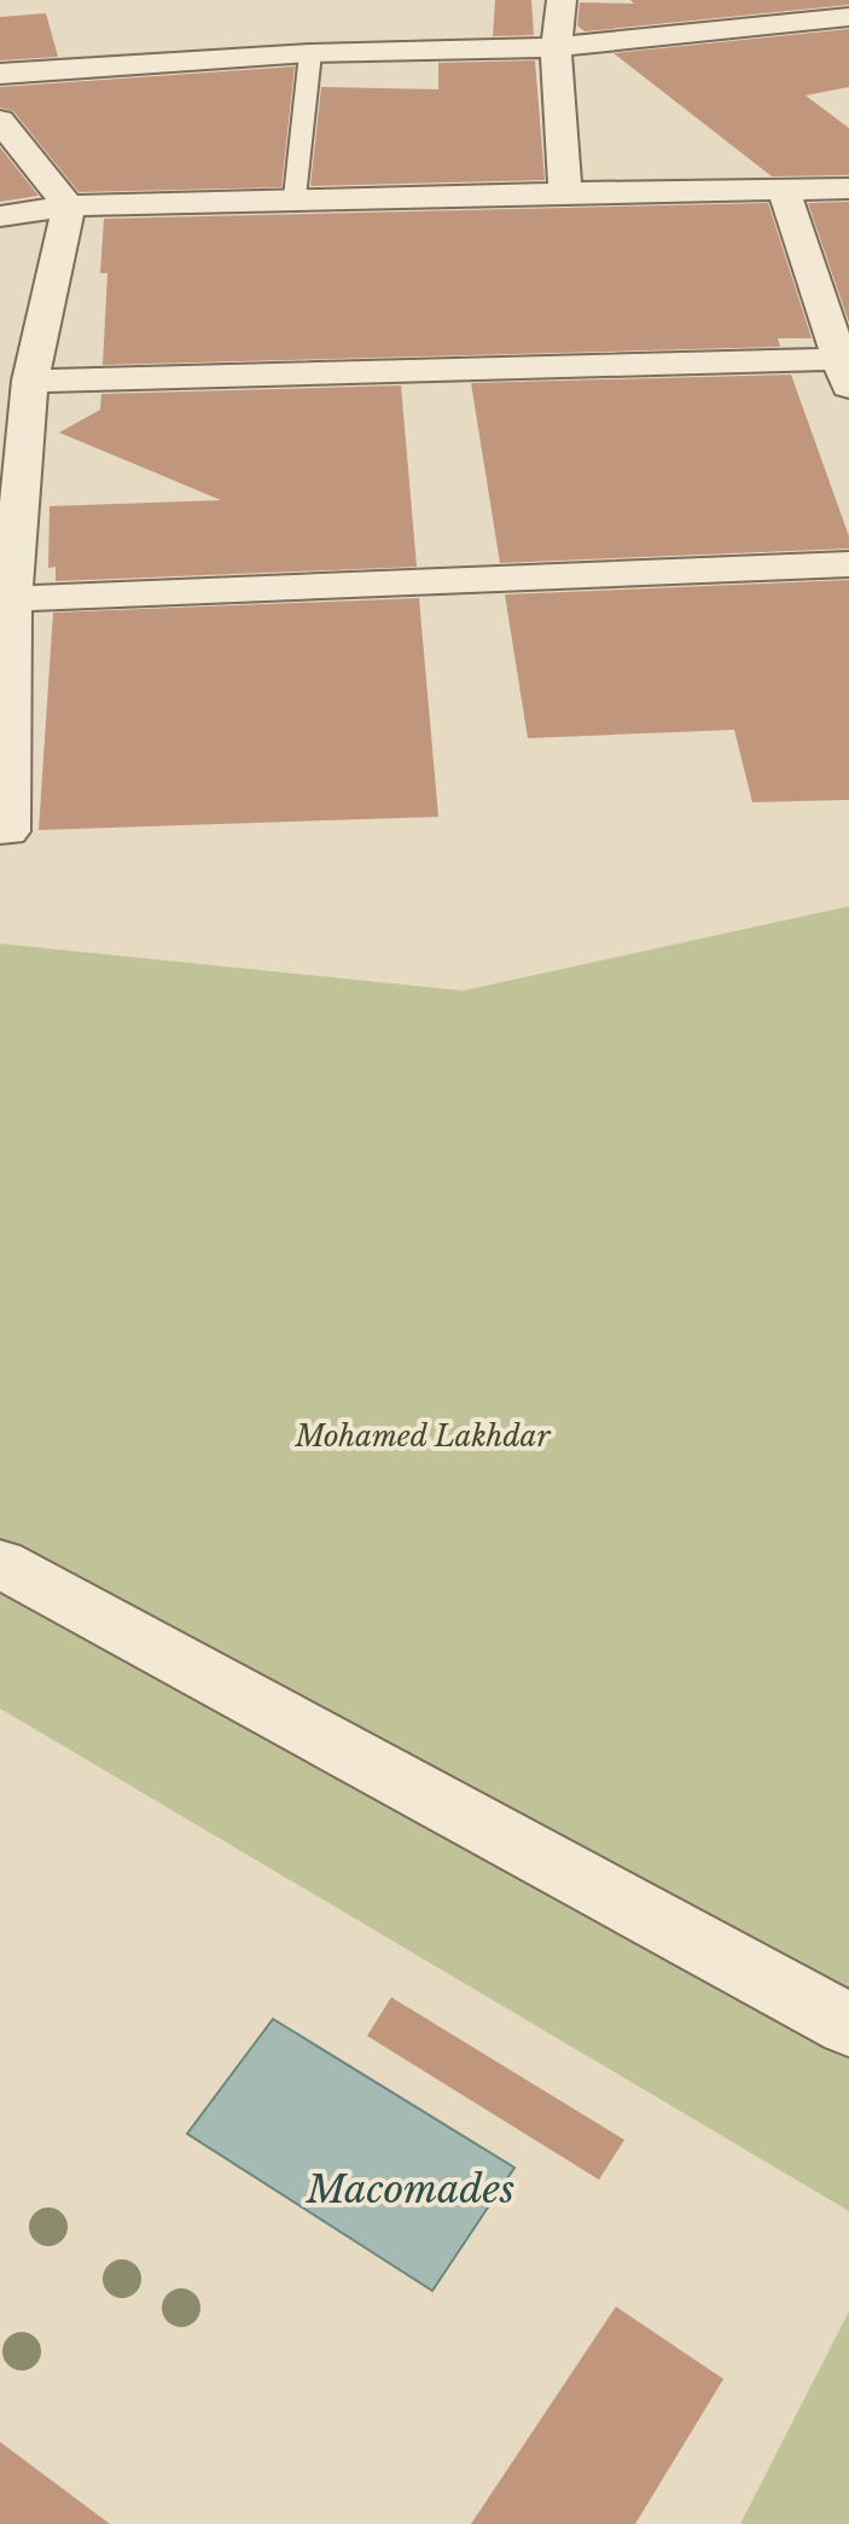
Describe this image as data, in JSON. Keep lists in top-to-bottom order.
{
  "water": ["Macomades"],
  "parks": ["Mohamed Lakhdar"]
}
